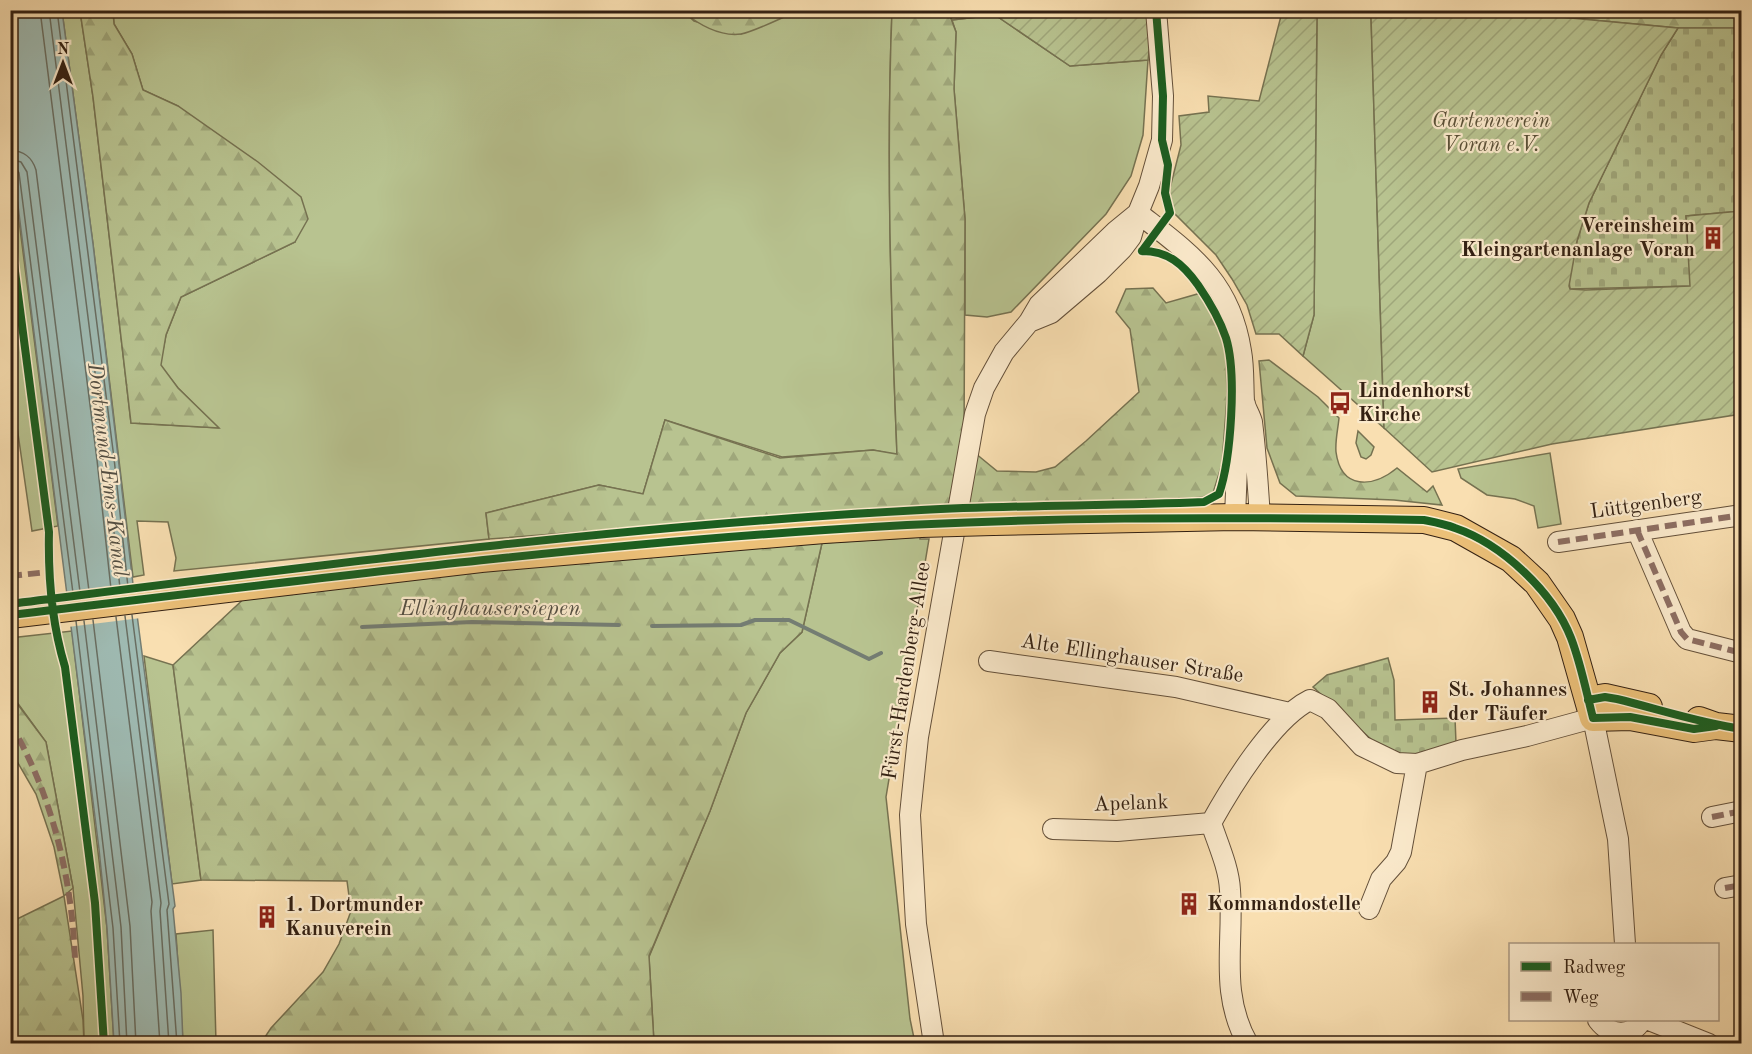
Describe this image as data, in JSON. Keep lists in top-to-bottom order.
{
  "streets": {
    "street": [
      "Lüttgenberg",
      "Alte Ellinghauser Straße",
      "Fürst-Hardenberg-Allee",
      "Apelank"
    ]
  },
  "water": ["Dortmund-Ems-Kanal", "Ellinghausersiepen"],
  "parks": ["Gartenverein Voran e.V."],
  "places": {
    "building": [
      "Vereinsheim Kleingartenanlage Voran",
      "St. Johannes der Täufer",
      "Kommandostelle",
      "1. Dortmunder Kanuverein"
    ],
    "bus stop": ["Lindenhorst Kirche"]
  },
  "legend": ["Radweg", "Weg"],
  "north": "top"
}
